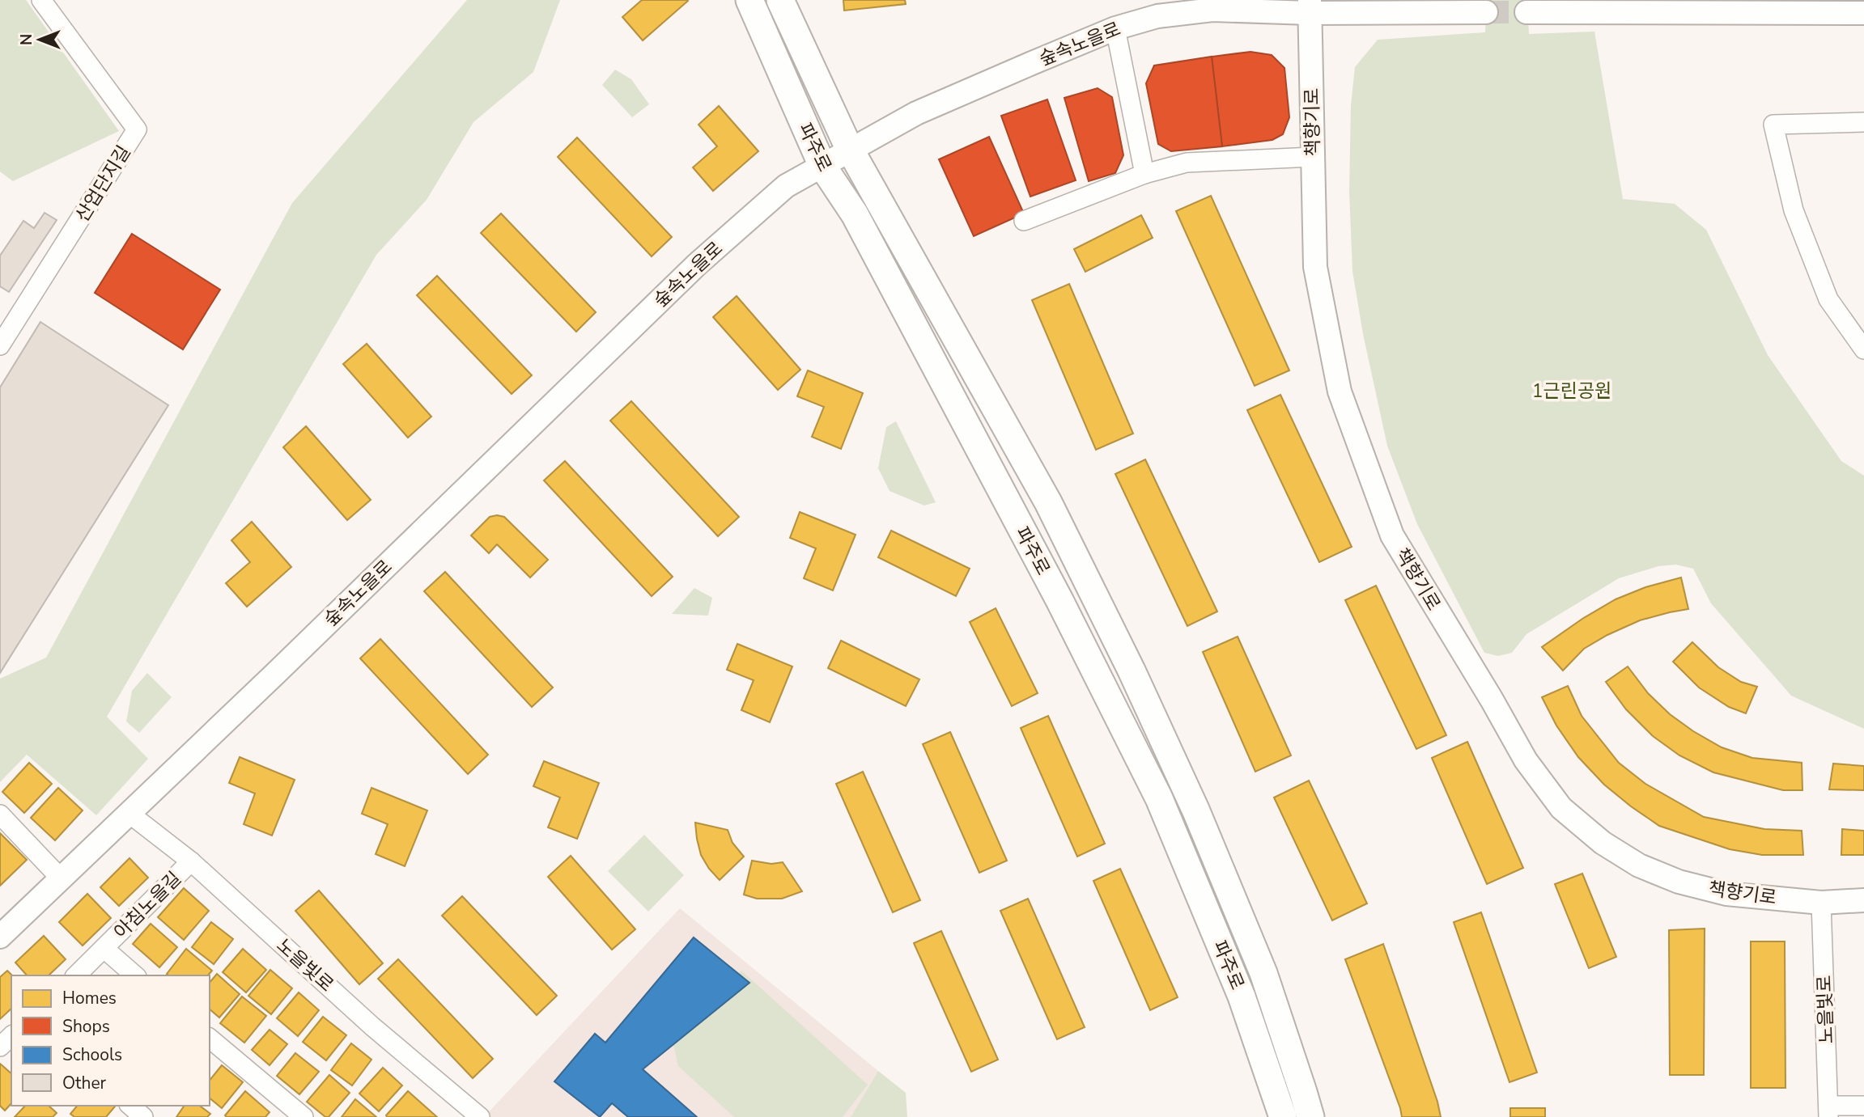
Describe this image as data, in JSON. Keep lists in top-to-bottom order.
{
  "streets": {
    "main road": ["파주로"],
    "street": [
      "숲속노을로",
      "책향기로",
      "산업단지길",
      "아침노을길",
      "노을빛로"
    ]
  },
  "crossings": [
    ["숲속노을로", "책향기로"],
    ["숲속노을로", "파주로"],
    ["숲속노을로", "노을빛로"],
    ["책향기로", "노을빛로"],
    ["아침노을길", "노을빛로"]
  ],
  "parks": ["1근린공원"],
  "legend": [
    "Homes",
    "Shops",
    "Schools",
    "Other"
  ],
  "north": "left"
}
